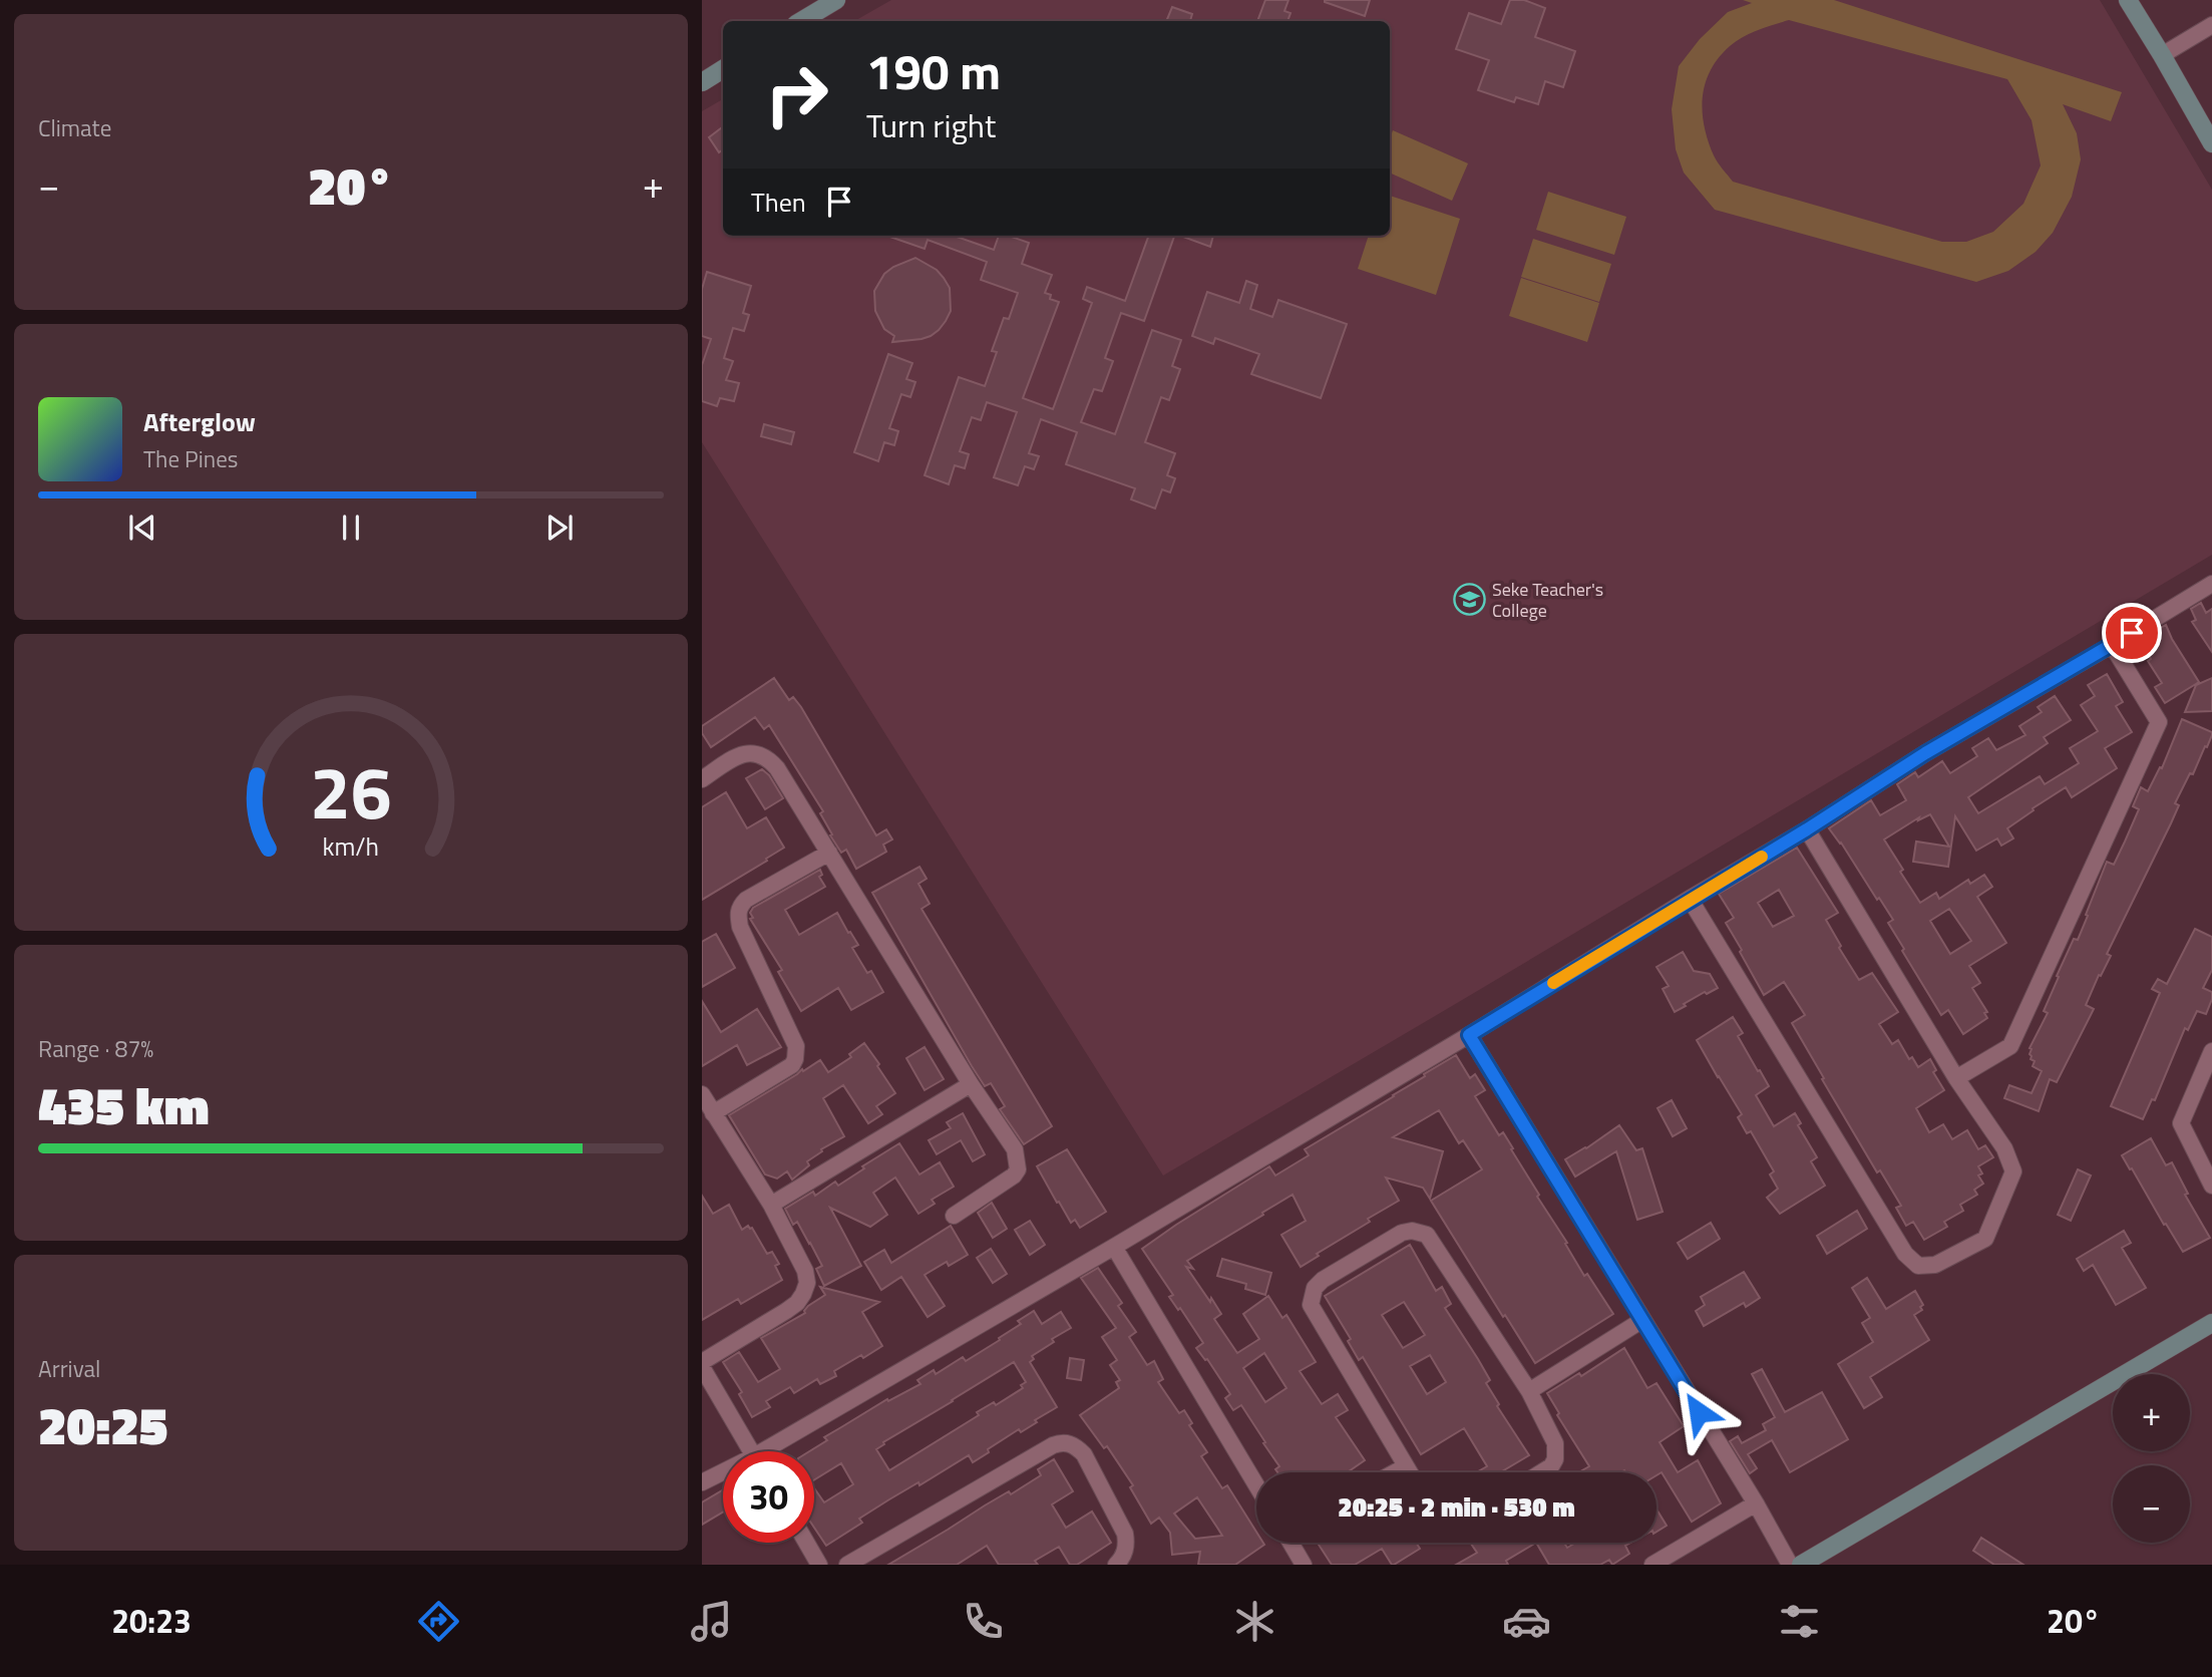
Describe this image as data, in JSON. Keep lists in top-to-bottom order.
{
  "places": {
    "school or university": ["Seke Teacher's College"]
  },
  "page": {
    "tile": [
      "Climate",
      ["Range · 87%", "435 km"],
      ["Arrival", "20:25"]
    ],
    "turn": ["190 m", "Turn right"],
    "heat": ["−", "20°", "+"],
    "then": "Then",
    "song": ["Afterglow", "The Pines"],
    "map_buttons": ["+", "−"],
    "limit": "30",
    "trip": "20:25 · 2 min · 530 m",
    "tabs": ["20:23", "20°"],
    "gauge": ["26", "km/h"]
  }
}
